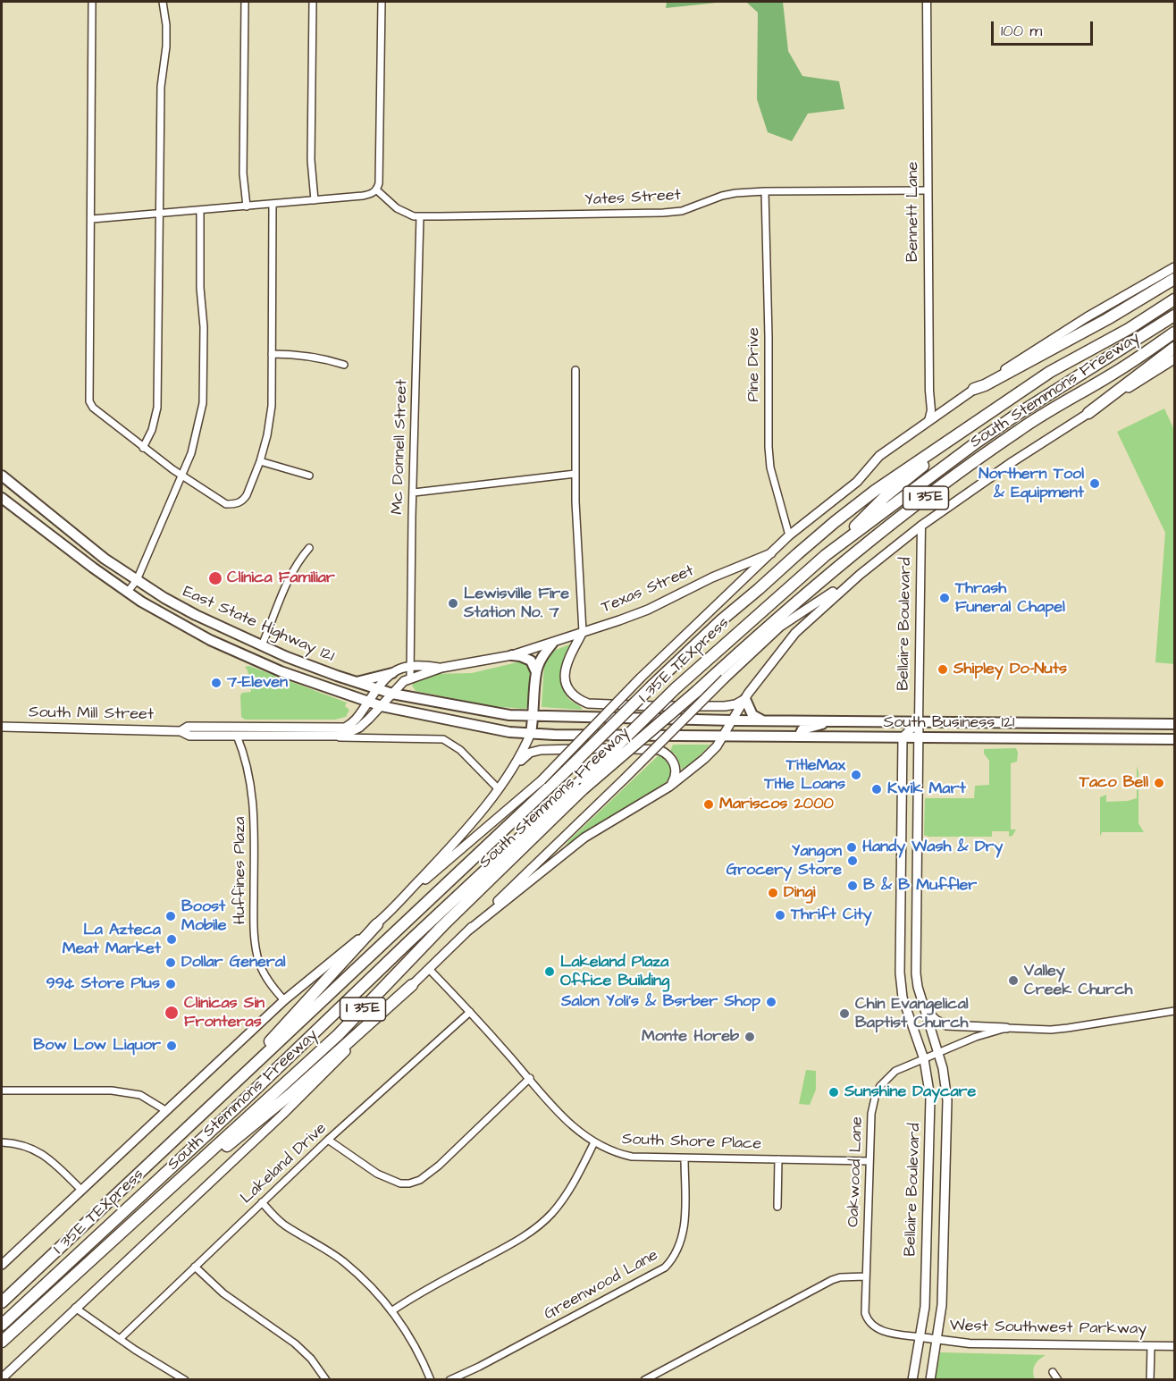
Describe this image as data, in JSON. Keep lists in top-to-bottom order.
{
  "streets": {
    "highway": ["South Stemmons Freeway", "I 35E", "I 35E TEXpress"],
    "main road": [
      "Texas Street",
      "Bellaire Boulevard",
      "East State Highway 121",
      "South Mill Street",
      "South Business 121"
    ],
    "street": [
      "Yates Street",
      "Bennett Lane",
      "Pine Drive",
      "Mc Donnell Street",
      "Huffines Plaza",
      "South Shore Place",
      "Lakeland Drive",
      "Oakwood Lane",
      "Greenwood Lane",
      "West Southwest Parkway"
    ]
  },
  "crossings": [
    ["Yates Street", "Bennett Lane"],
    ["Yates Street", "Pine Drive"],
    ["Yates Street", "Mc Donnell Street"],
    ["Bennett Lane", "South Stemmons Freeway"],
    ["Pine Drive", "South Stemmons Freeway"],
    ["South Stemmons Freeway", "Texas Street"],
    ["South Stemmons Freeway", "Bellaire Boulevard"],
    ["South Stemmons Freeway", "East State Highway 121"],
    ["South Stemmons Freeway", "I 35E TEXpress"],
    ["South Stemmons Freeway", "South Mill Street"],
    ["South Stemmons Freeway", "South Business 121"],
    ["South Stemmons Freeway", "Huffines Plaza"],
    ["South Stemmons Freeway", "South Shore Place"],
    ["Mc Donnell Street", "Texas Street"],
    ["Texas Street", "East State Highway 121"],
    ["Texas Street", "South Mill Street"],
    ["Bellaire Boulevard", "South Business 121"],
    ["Bellaire Boulevard", "Oakwood Lane"],
    ["Bellaire Boulevard", "West Southwest Parkway"],
    ["East State Highway 121", "South Mill Street"],
    ["East State Highway 121", "South Business 121"],
    ["South Mill Street", "Huffines Plaza"],
    ["South Shore Place", "Lakeland Drive"],
    ["South Shore Place", "Oakwood Lane"],
    ["South Shore Place", "Greenwood Lane"],
    ["Oakwood Lane", "West Southwest Parkway"]
  ],
  "places": [
    "Northern Tool & Equipment",
    "Clínica Familiar",
    "Thrash Funeral Chapel",
    "Lewisville Fire Station No. 7",
    "Shipley Do-Nuts",
    "7-Eleven",
    "TitleMax Title Loans",
    "Taco Bell",
    "Kwik Mart",
    "Mariscos 2000",
    "Handy Wash & Dry",
    "Yangon Grocery Store",
    "B & B Muffler",
    "Dingi",
    "Thrift City",
    "Boost Mobile",
    "La Azteca Meat Market",
    "Dollar General",
    "Lakeland Plaza Office Building",
    "Valley Creek Church",
    "99¢ Store Plus",
    "Salon Yoli's & Bsrber Shop",
    "Clinicas Sin Fronteras",
    "Chin Evangelical Baptist Church",
    "Monte Horeb",
    "Bow Low Liquor",
    "Sunshine Daycare"
  ],
  "scale_bar": "100 m"
}
